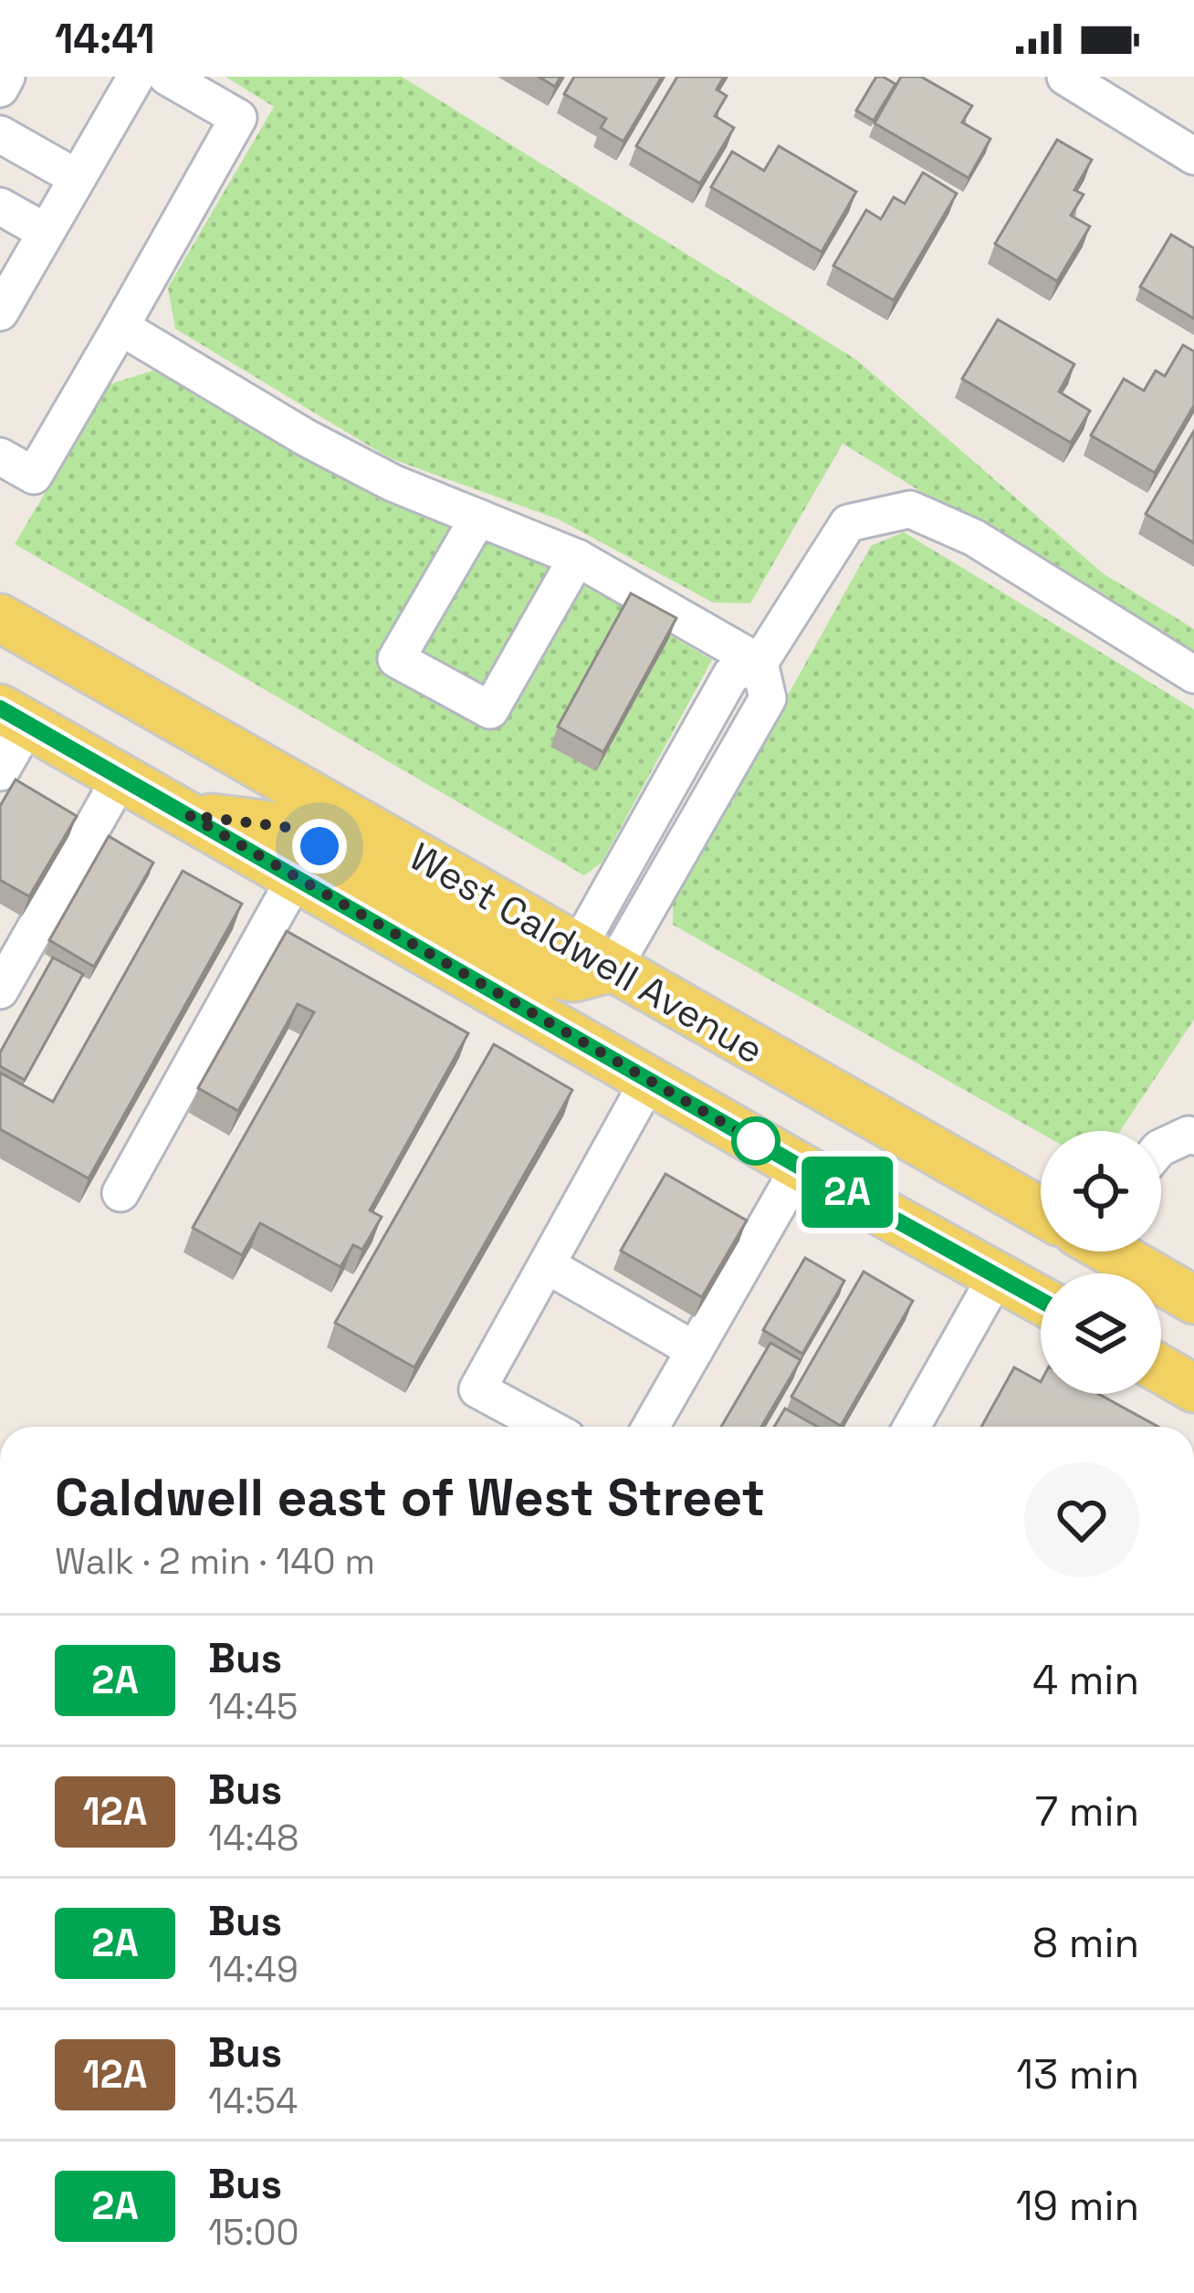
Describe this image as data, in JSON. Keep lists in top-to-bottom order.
{
  "streets": {
    "main road": ["West Caldwell Avenue"]
  },
  "lines": ["bus line 2A"],
  "page": {
    "status": "14:41",
    "on_map": "2A",
    "heading": ["Caldwell east of West Street", "Walk · 2 min · 140 m"],
    "list": [
      {
        "mark": "2A",
        "name": "Bus",
        "note": "14:45",
        "value": "4 min"
      },
      {
        "mark": "12A",
        "name": "Bus",
        "note": "14:48",
        "value": "7 min"
      },
      {
        "mark": "2A",
        "name": "Bus",
        "note": "14:49",
        "value": "8 min"
      },
      {
        "mark": "12A",
        "name": "Bus",
        "note": "14:54",
        "value": "13 min"
      },
      {
        "mark": "2A",
        "name": "Bus",
        "note": "15:00",
        "value": "19 min"
      }
    ]
  }
}
